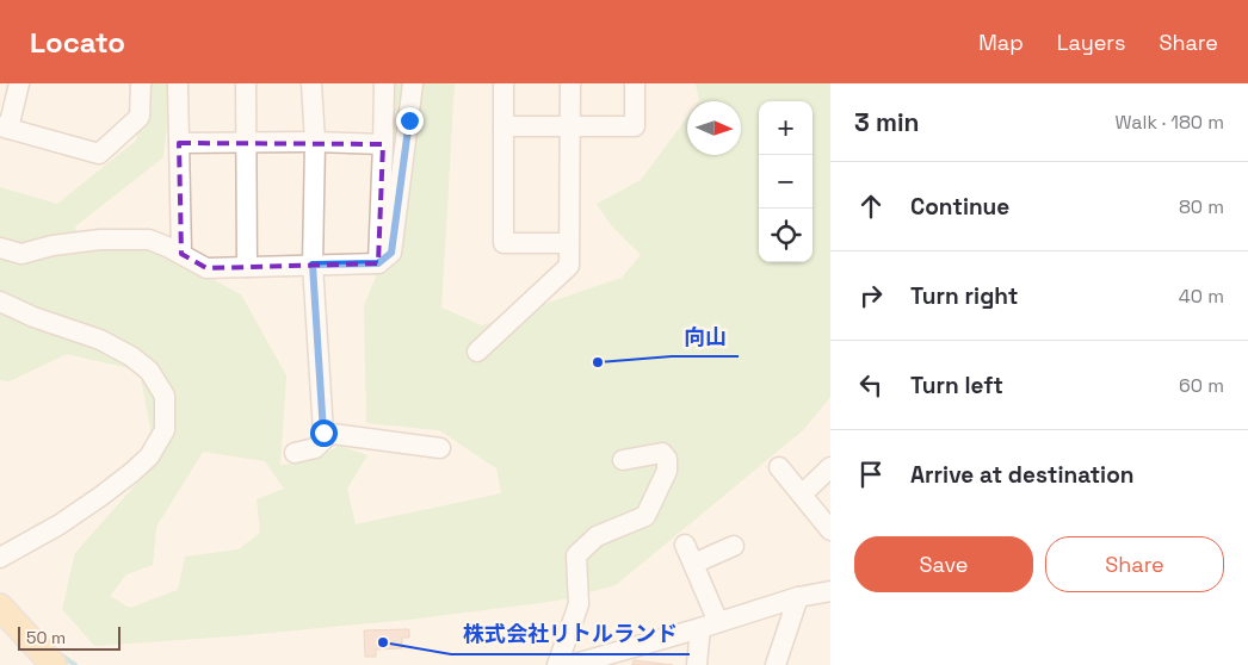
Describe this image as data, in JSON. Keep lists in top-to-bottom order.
{
  "places": ["向山", "株式会社リトルランド"],
  "scale_bar": "50 m",
  "north": "right",
  "page": {
    "header": "Locato",
    "nav": ["Map", "Layers", "Share"],
    "heading": ["3 min", "Walk · 180 m"],
    "map_buttons": ["+", "−"],
    "list": [
      ["Continue", "80 m"],
      ["Turn right", "40 m"],
      ["Turn left", "60 m"],
      "Arrive at destination"
    ],
    "buttons": ["Save", "Share"],
    "scale": "50 m"
  }
}
